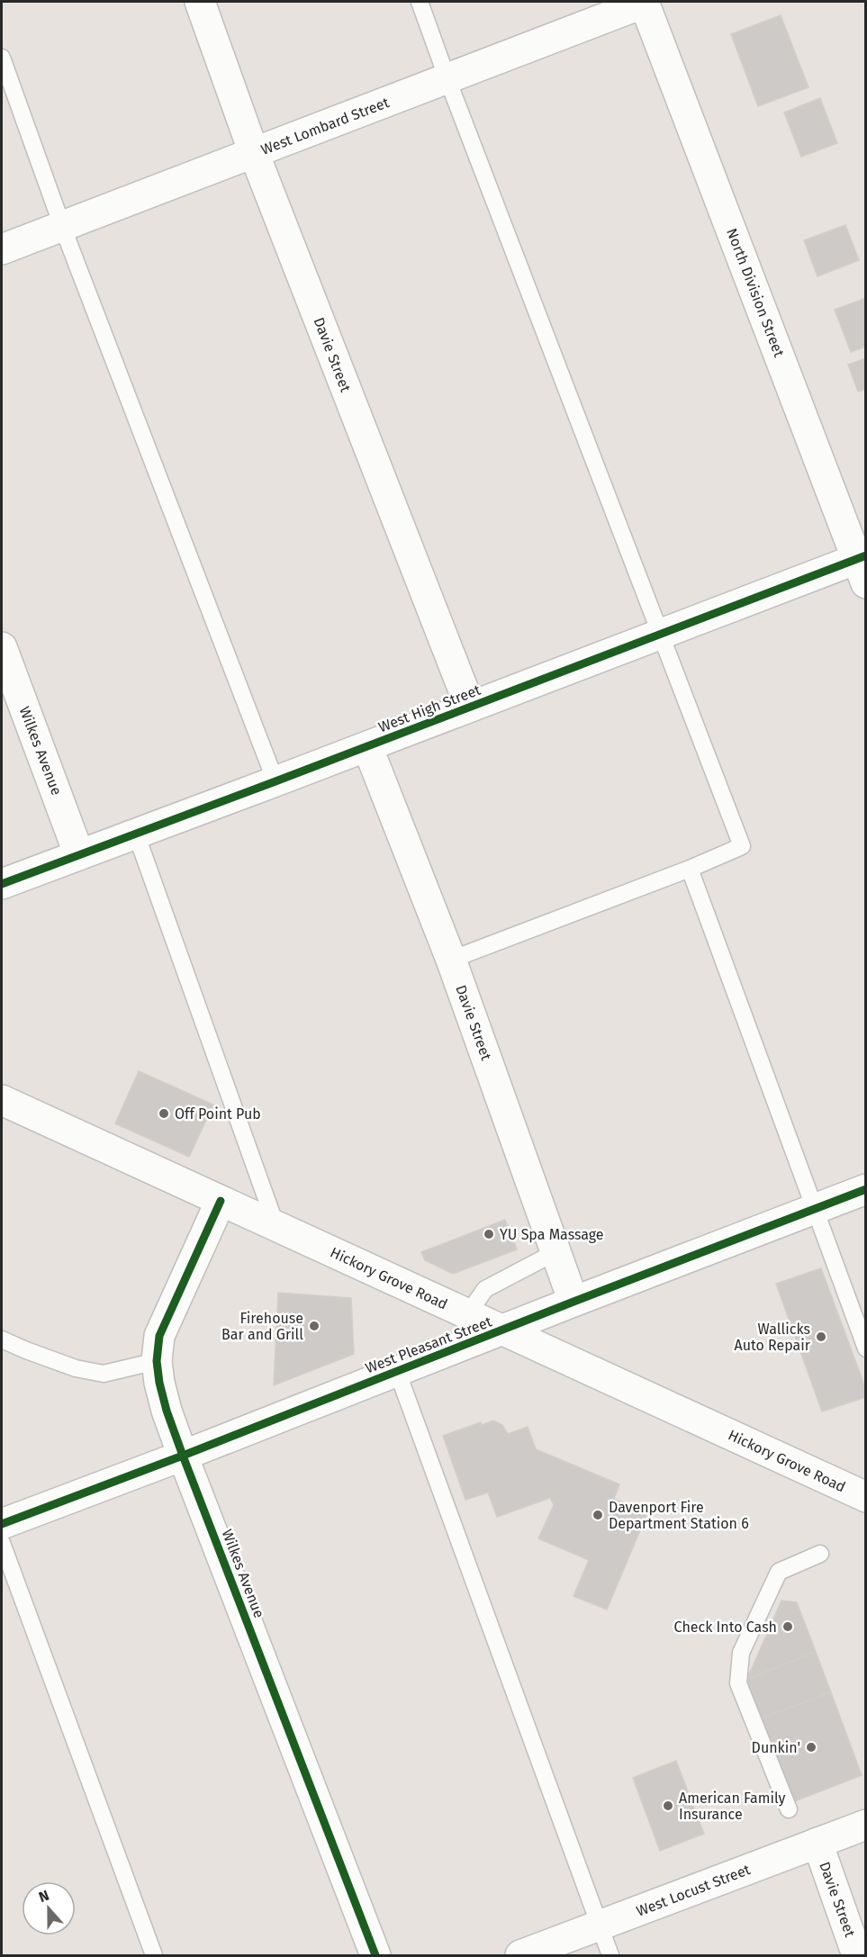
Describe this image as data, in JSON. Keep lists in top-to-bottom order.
{
  "streets": {
    "street": [
      "West Lombard Street",
      "North Division Street",
      "Davie Street",
      "West High Street",
      "Wilkes Avenue",
      "Hickory Grove Road",
      "West Pleasant Street",
      "West Locust Street"
    ]
  },
  "crossings": [
    ["West Lombard Street", "North Division Street"],
    ["West Lombard Street", "Davie Street"],
    ["North Division Street", "West High Street"],
    ["Davie Street", "West High Street"],
    ["Davie Street", "West Pleasant Street"],
    ["Davie Street", "West Locust Street"],
    ["West High Street", "Wilkes Avenue"],
    ["Wilkes Avenue", "Hickory Grove Road"],
    ["Wilkes Avenue", "West Pleasant Street"],
    ["Hickory Grove Road", "West Pleasant Street"]
  ],
  "places": [
    "Off Point Pub",
    "YU Spa Massage",
    "Firehouse Bar and Grill",
    "Wallicks Auto Repair",
    "Davenport Fire Department Station 6",
    "Check Into Cash",
    "Dunkin'",
    "American Family Insurance"
  ],
  "north": "top"
}
